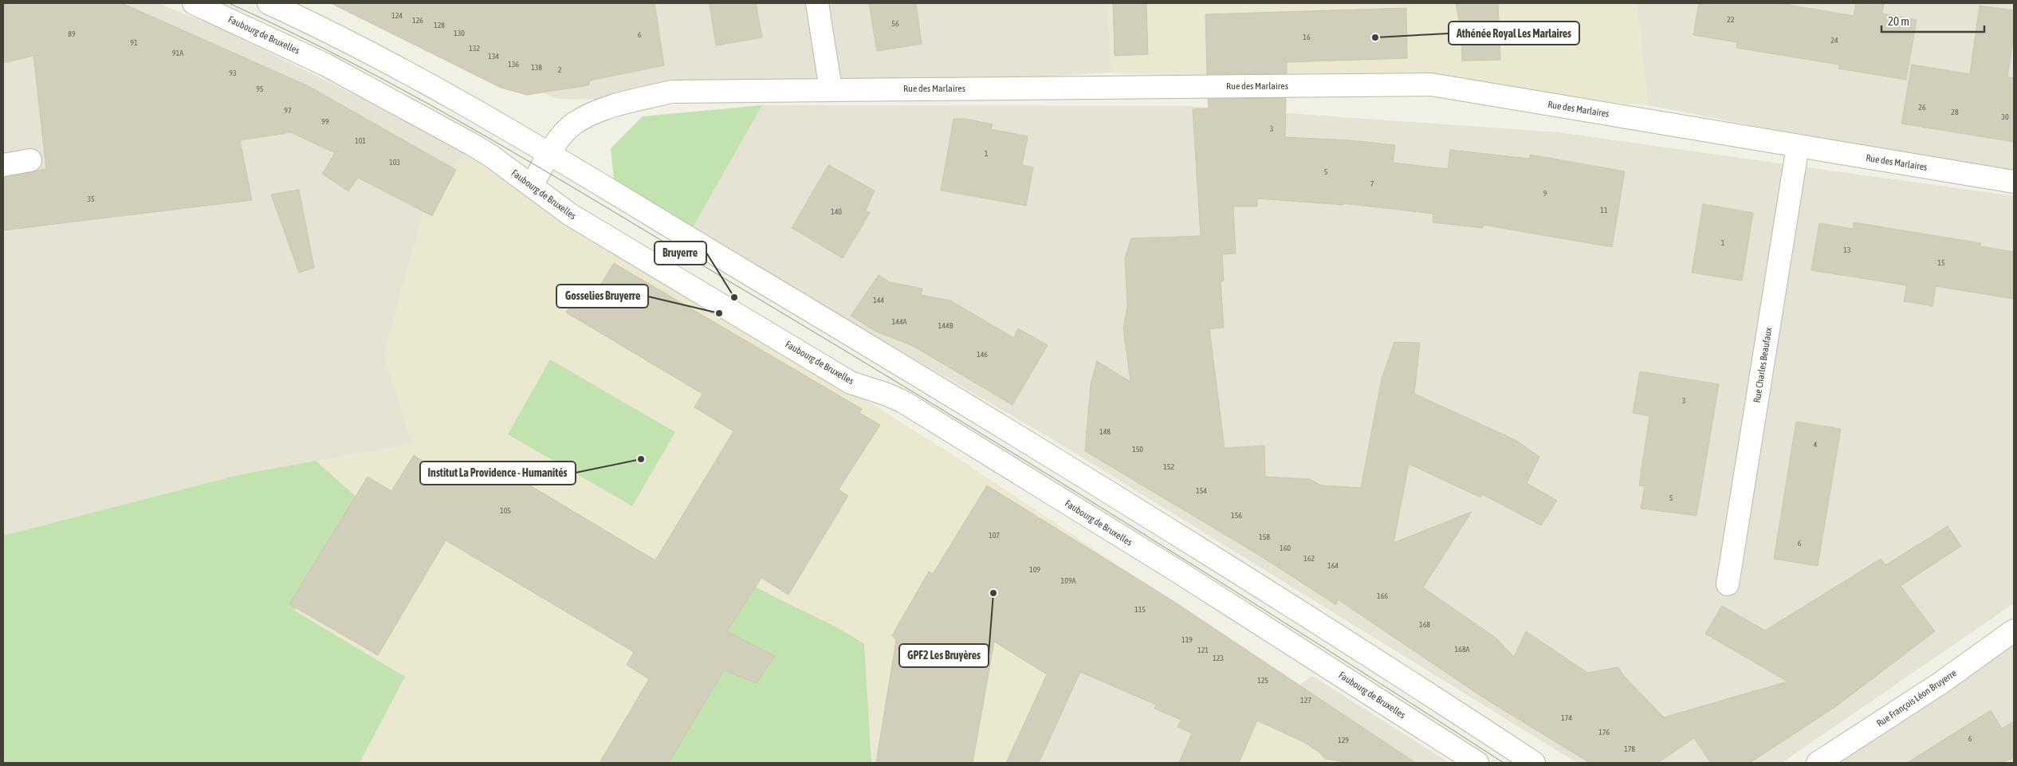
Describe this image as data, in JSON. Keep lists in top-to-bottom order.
{
  "streets": {
    "street": [
      "Faubourg de Bruxelles",
      "Rue des Marlaires",
      "Rue Charles Beaufaux",
      "Rue François Léon Bruyerre"
    ]
  },
  "crossings": [
    ["Faubourg de Bruxelles", "Rue des Marlaires"],
    ["Rue des Marlaires", "Rue Charles Beaufaux"]
  ],
  "places": [
    "Athénée Royal Les Marlaires",
    "Bruyerre",
    "Gosselies Bruyerre",
    "Institut La Providence - Humanités",
    "GPF2 Les Bruyères"
  ],
  "house_numbers": [
    "124",
    "22",
    "126",
    "56",
    "128",
    "130",
    "89",
    "6",
    "16",
    "24",
    "91",
    "132",
    "91A",
    "134",
    "136",
    "138",
    "2",
    "93",
    "95",
    "26",
    "97",
    "28",
    "30",
    "99",
    "3",
    "101",
    "1",
    "103",
    "5",
    "7",
    "9",
    "35",
    "11",
    "140",
    "1",
    "13",
    "15",
    "144",
    "144A",
    "144B",
    "146",
    "3",
    "148",
    "4",
    "150",
    "152",
    "154",
    "5",
    "105",
    "156",
    "107",
    "158",
    "6",
    "160",
    "162",
    "164",
    "109",
    "109A",
    "166",
    "115",
    "168",
    "119",
    "168A",
    "121",
    "123",
    "125",
    "127",
    "174",
    "176",
    "6",
    "129",
    "178"
  ],
  "scale_bar": "20 m"
}
